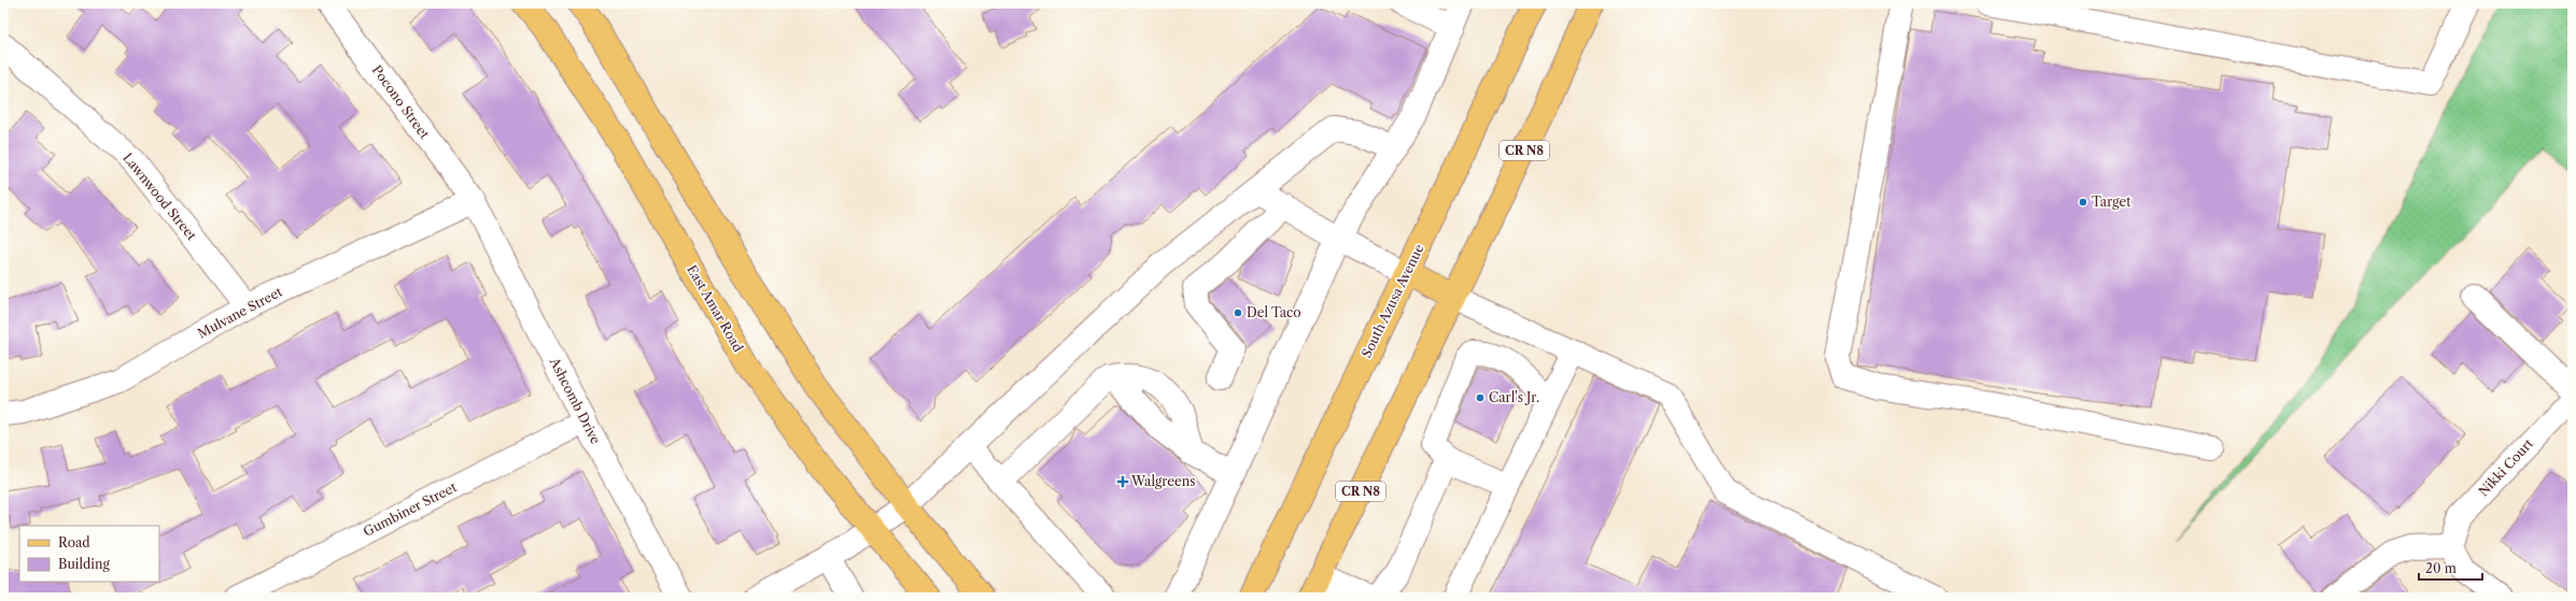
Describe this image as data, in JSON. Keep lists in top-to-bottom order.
{
  "streets": {
    "main road": ["CR N8", "South Azusa Avenue", "East Amar Road"],
    "street": [
      "Pocono Street",
      "Lawnwood Street",
      "Mulvane Street",
      "Ashcomb Drive",
      "Nikki Court",
      "Gumbiner Street"
    ]
  },
  "crossings": [
    ["Pocono Street", "Mulvane Street"],
    ["Pocono Street", "Ashcomb Drive"],
    ["Lawnwood Street", "Mulvane Street"],
    ["Mulvane Street", "Ashcomb Drive"],
    ["Ashcomb Drive", "Gumbiner Street"]
  ],
  "places": {
    "other": ["Target", "Del Taco", "Carl's Jr."],
    "health": ["Walgreens"]
  },
  "legend": ["Road", "Building"],
  "scale_bar": "20 m"
}
